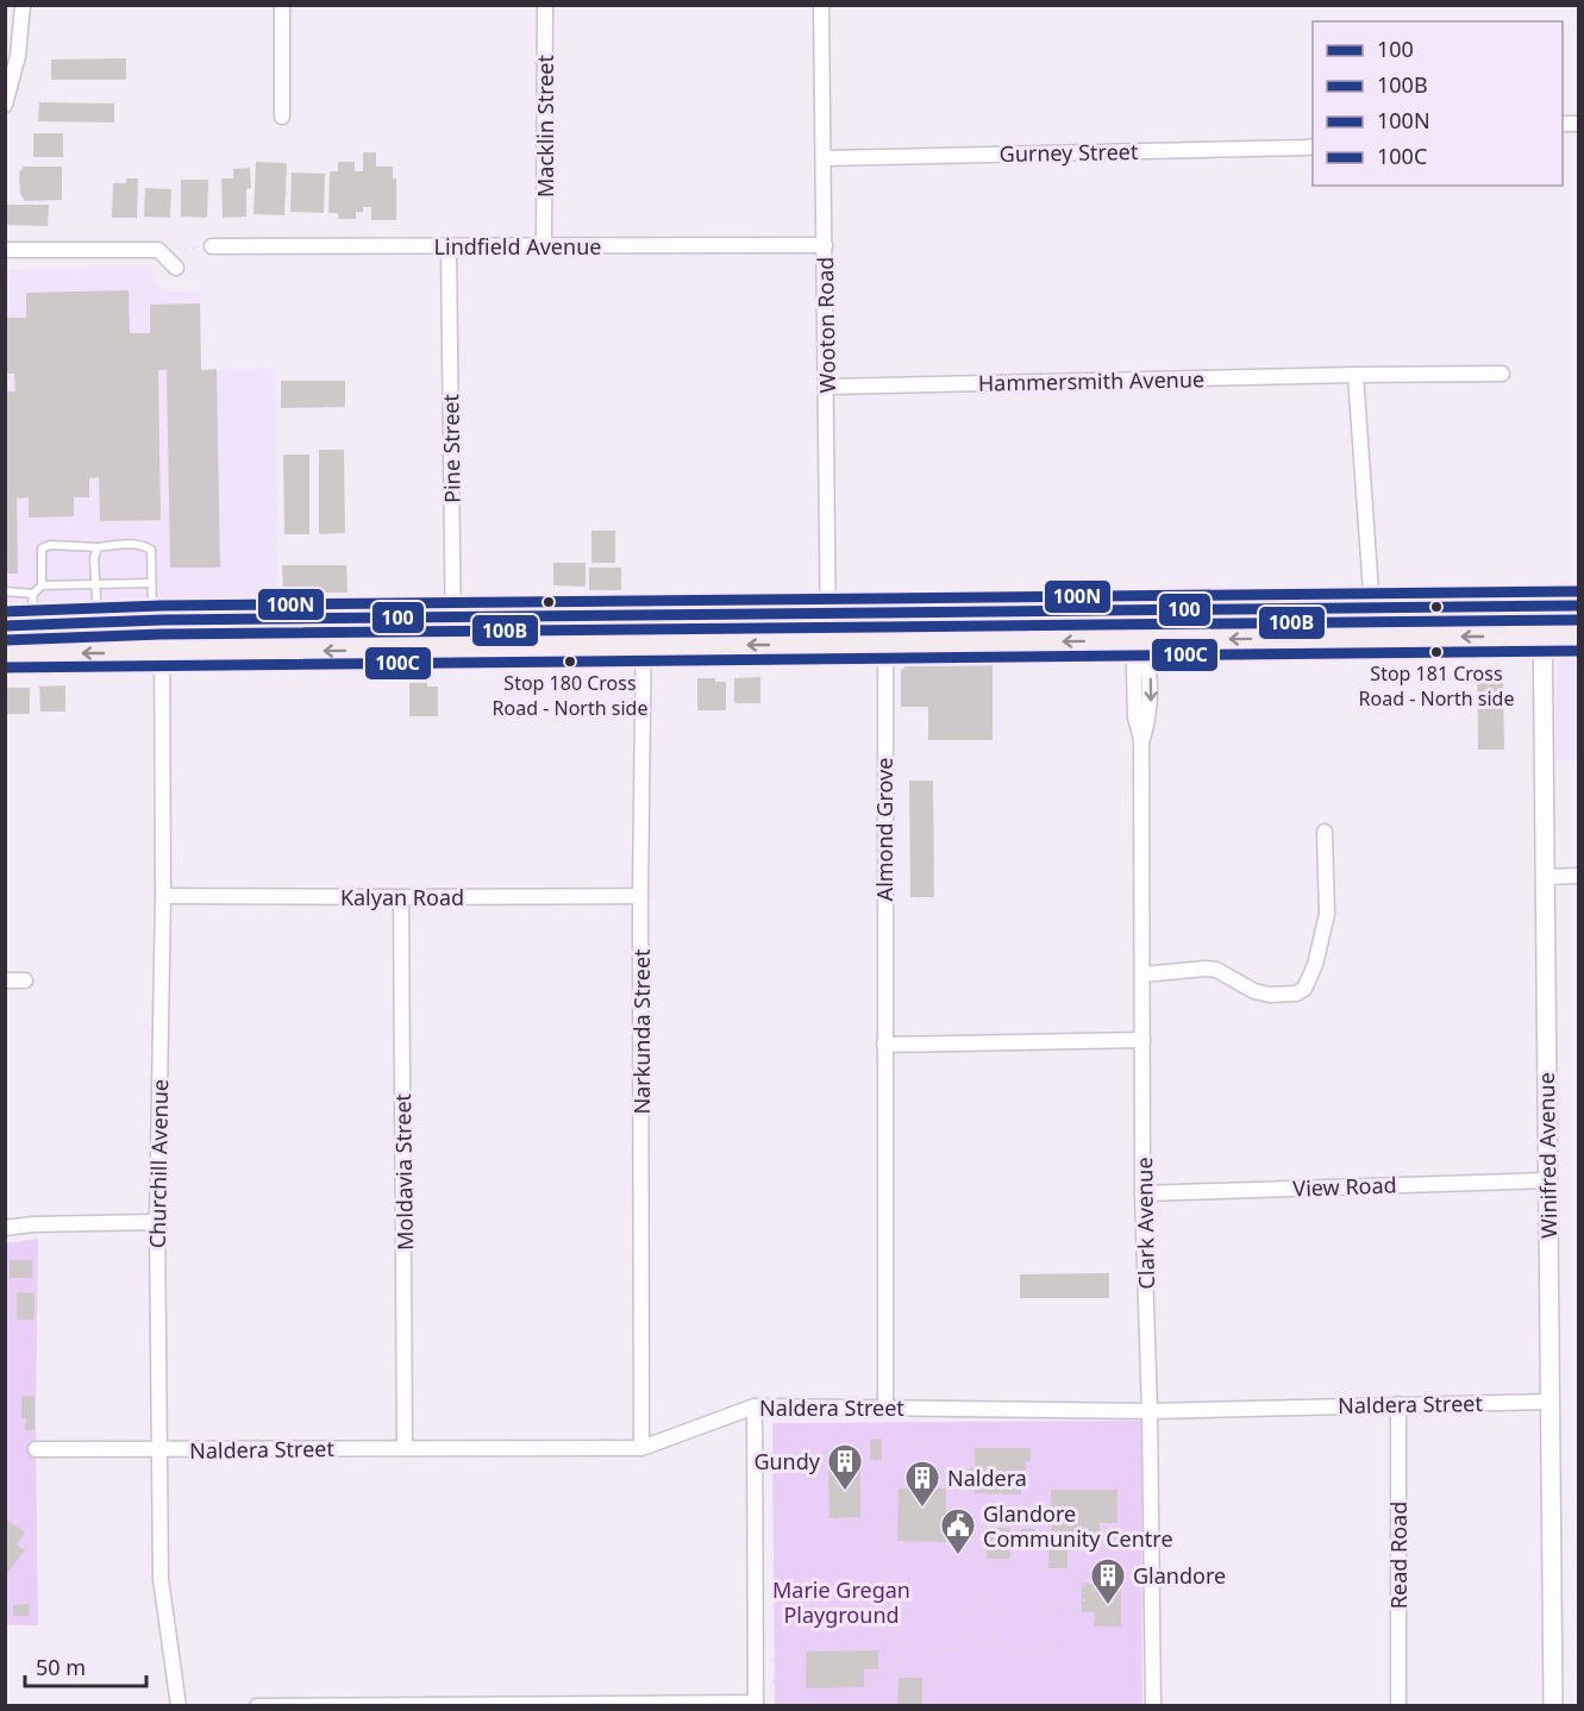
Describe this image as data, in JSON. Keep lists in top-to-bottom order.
{
  "streets": {
    "street": [
      "Macklin Street",
      "Gurney Street",
      "Lindfield Avenue",
      "Wooton Road",
      "Hammersmith Avenue",
      "Pine Street",
      "Almond Grove",
      "Kalyan Road",
      "Narkunda Street",
      "Winifred Avenue",
      "Churchill Avenue",
      "Moldavia Street",
      "View Road",
      "Clark Avenue",
      "Naldera Street",
      "Read Road"
    ]
  },
  "crossings": [
    ["Macklin Street", "Lindfield Avenue"],
    ["Gurney Street", "Wooton Road"],
    ["Lindfield Avenue", "Wooton Road"],
    ["Lindfield Avenue", "Pine Street"],
    ["Wooton Road", "Hammersmith Avenue"],
    ["Almond Grove", "Naldera Street"],
    ["Kalyan Road", "Narkunda Street"],
    ["Kalyan Road", "Churchill Avenue"],
    ["Kalyan Road", "Moldavia Street"],
    ["Narkunda Street", "Naldera Street"],
    ["Winifred Avenue", "View Road"],
    ["Winifred Avenue", "Naldera Street"],
    ["Churchill Avenue", "Naldera Street"],
    ["Moldavia Street", "Naldera Street"],
    ["View Road", "Clark Avenue"],
    ["Clark Avenue", "Naldera Street"],
    ["Naldera Street", "Read Road"]
  ],
  "parks": ["Marie Gregan Playground"],
  "places": {
    "other": ["Stop 181 Cross Road - North side", "Stop 180 Cross Road - North side"],
    "building": ["Gundy", "Naldera", "Glandore"],
    "public building": ["Glandore Community Centre"]
  },
  "lines": [
    "transit line 100N",
    "transit line 100",
    "transit line 100B",
    "transit line 100C"
  ],
  "legend": [
    "100",
    "100B",
    "100N",
    "100C"
  ],
  "scale_bar": "50 m"
}
